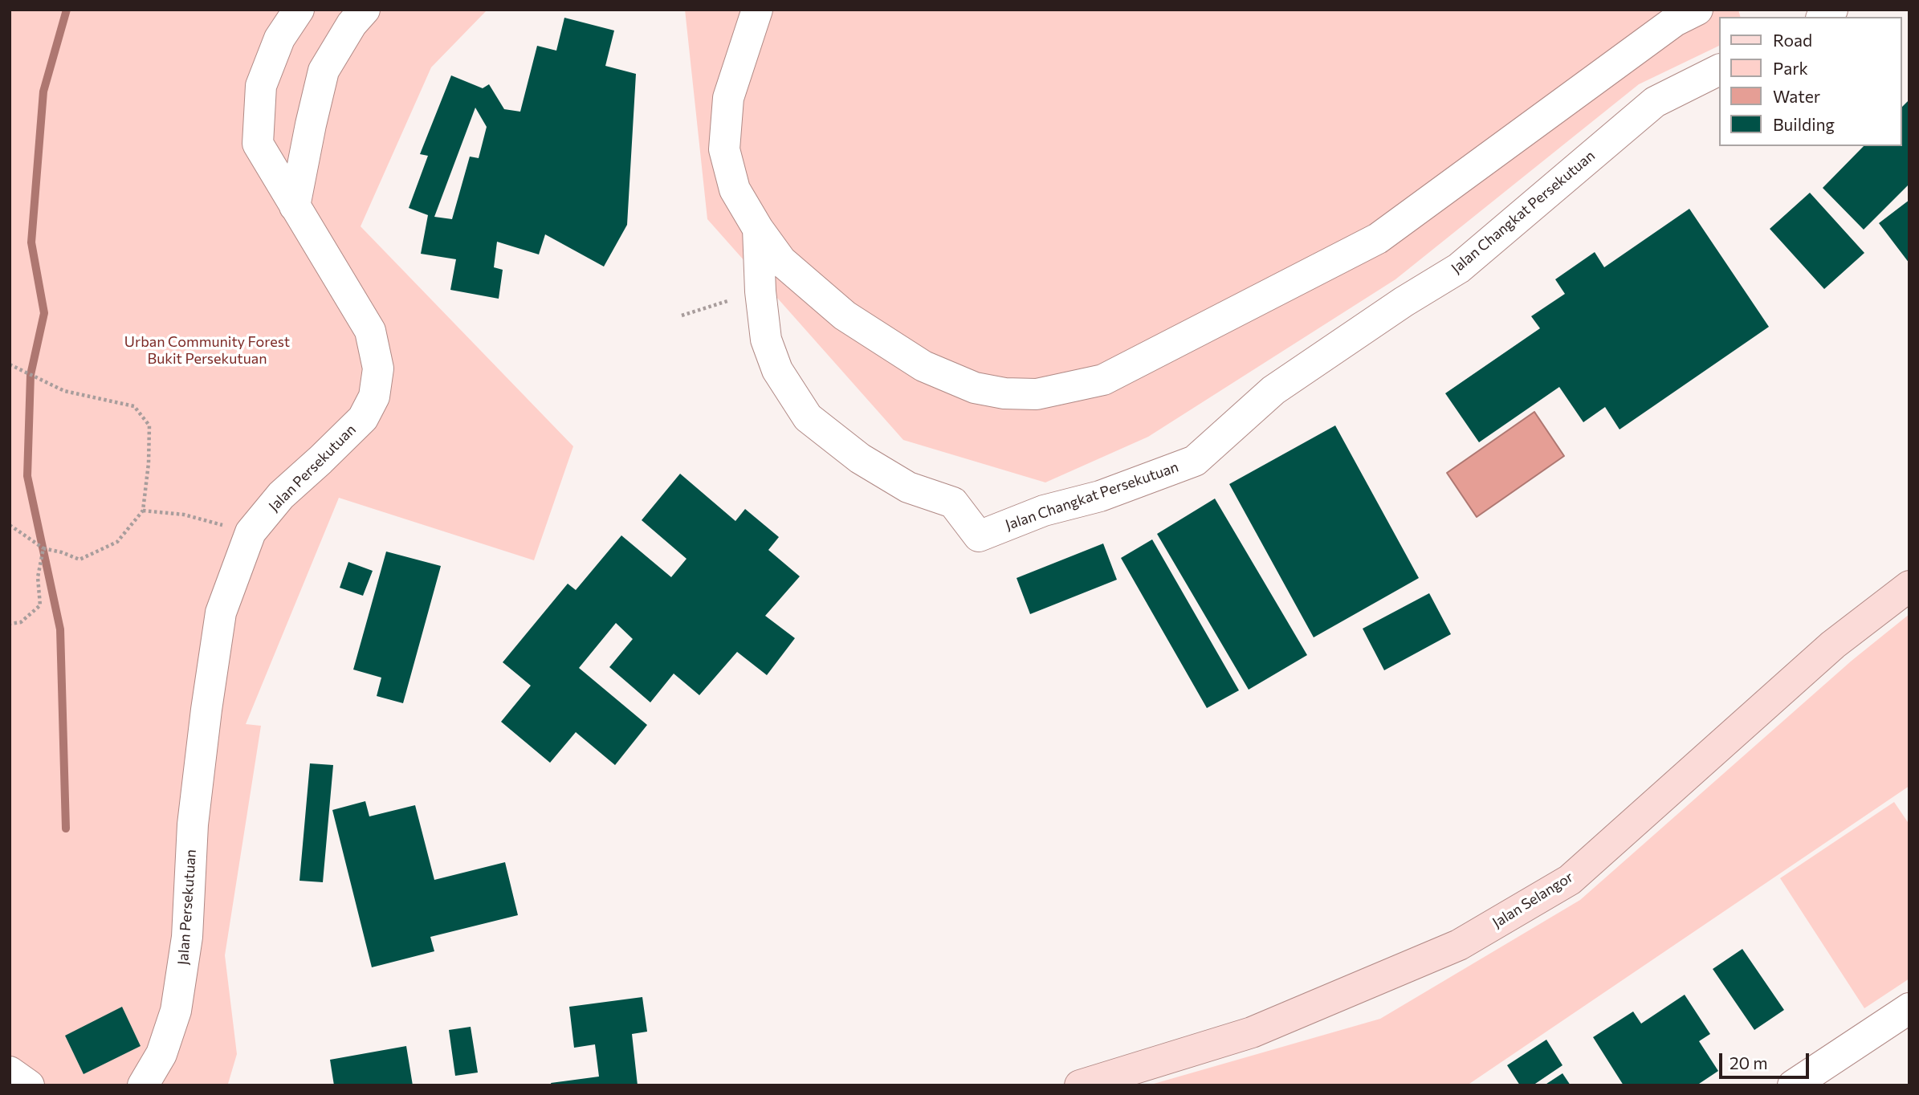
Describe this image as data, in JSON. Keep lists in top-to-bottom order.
{
  "streets": {
    "street": ["Jalan Changkat Persekutuan", "Jalan Persekutuan", "Jalan Selangor"]
  },
  "parks": ["Urban Community Forest Bukit Persekutuan"],
  "legend": [
    "Road",
    "Park",
    "Water",
    "Building"
  ],
  "scale_bar": "20 m"
}
